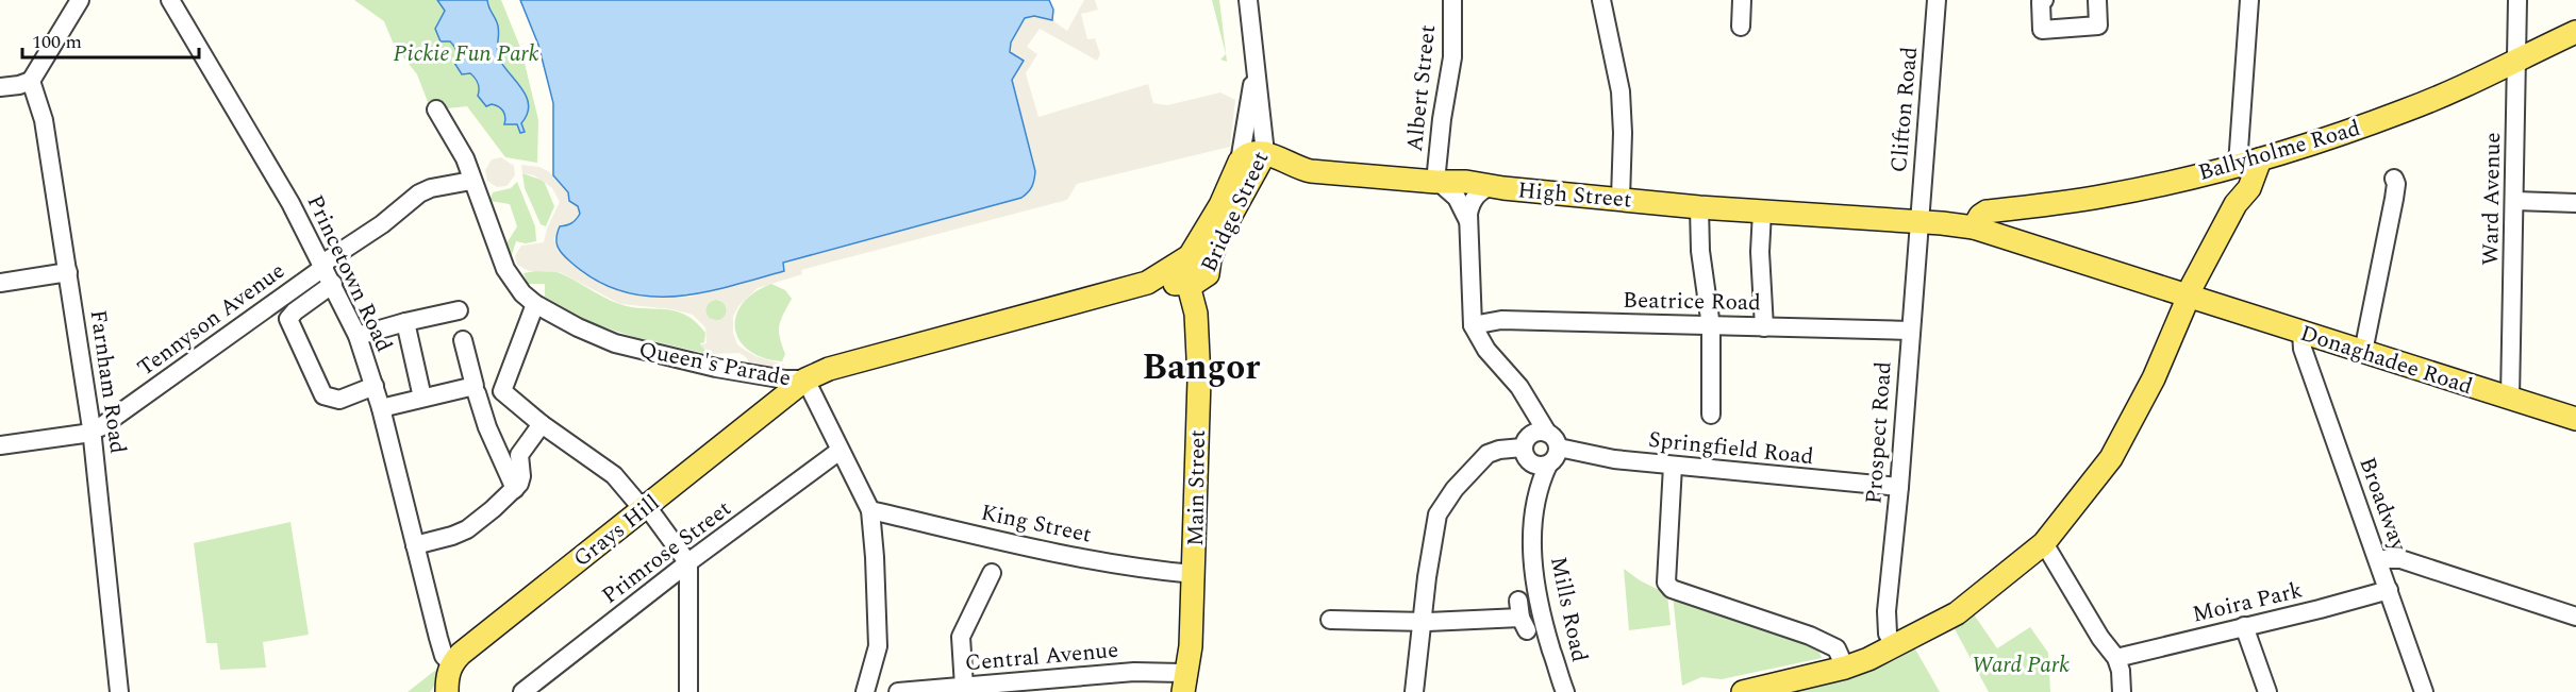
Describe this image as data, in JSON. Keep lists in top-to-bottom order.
{
  "streets": {
    "main road": [
      "Ballyholme Road",
      "High Street",
      "Bridge Street",
      "Donaghadee Road",
      "Queen's Parade",
      "Main Street",
      "Grays Hill"
    ],
    "street": [
      "Albert Street",
      "Clifton Road",
      "Ward Avenue",
      "Princetown Road",
      "Beatrice Road",
      "Tennyson Avenue",
      "Farnham Road",
      "Prospect Road",
      "Springfield Road",
      "Broadway",
      "King Street",
      "Primrose Street",
      "Moira Park",
      "Mills Road",
      "Central Avenue"
    ]
  },
  "crossings": [
    ["Albert Street", "High Street"],
    ["Clifton Road", "High Street"],
    ["Clifton Road", "Donaghadee Road"],
    ["Clifton Road", "Prospect Road"],
    ["Ballyholme Road", "Ward Avenue"],
    ["Ballyholme Road", "Donaghadee Road"],
    ["High Street", "Bridge Street"],
    ["High Street", "Donaghadee Road"],
    ["High Street", "Prospect Road"],
    ["Ward Avenue", "Donaghadee Road"],
    ["Bridge Street", "Queen's Parade"],
    ["Bridge Street", "Main Street"],
    ["Princetown Road", "Tennyson Avenue"],
    ["Princetown Road", "Grays Hill"],
    ["Beatrice Road", "Prospect Road"],
    ["Tennyson Avenue", "Queen's Parade"],
    ["Tennyson Avenue", "Farnham Road"],
    ["Donaghadee Road", "Prospect Road"],
    ["Donaghadee Road", "Broadway"],
    ["Queen's Parade", "Grays Hill"],
    ["Prospect Road", "Springfield Road"],
    ["Springfield Road", "Mills Road"],
    ["Main Street", "King Street"],
    ["Main Street", "Central Avenue"],
    ["Broadway", "Moira Park"]
  ],
  "districts": ["Bangor"],
  "parks": ["Pickie Fun Park", "Ward Park"],
  "scale_bar": "100 m"
}
